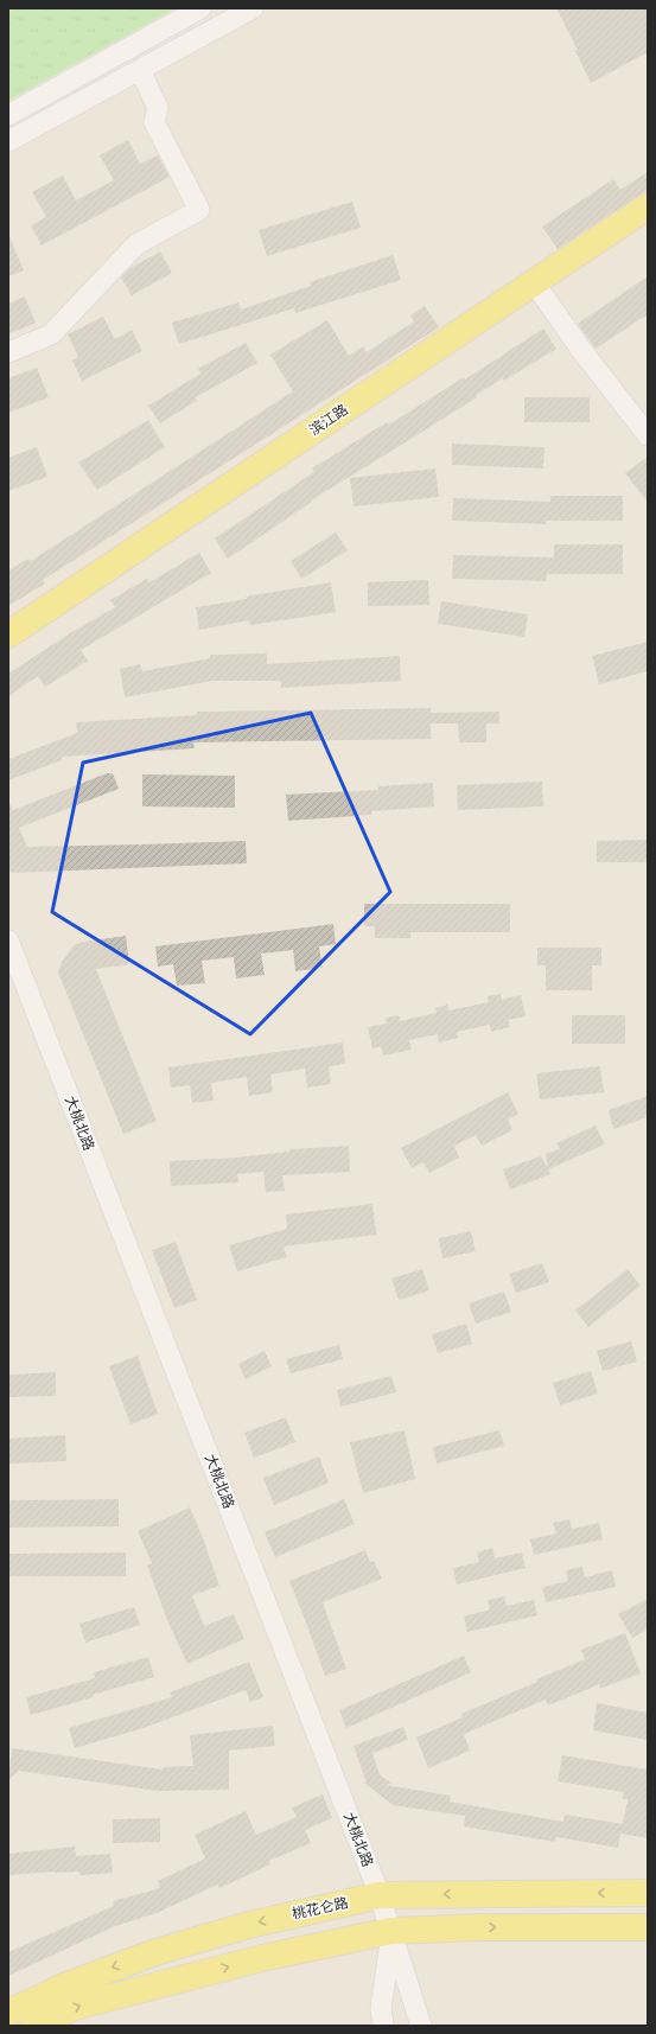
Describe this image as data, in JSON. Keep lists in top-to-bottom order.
{
  "streets": {
    "main road": ["滨江路", "桃花仑路"],
    "street": ["大桃北路"]
  },
  "crossings": [
    ["大桃北路", "桃花仑路"]
  ]
}
